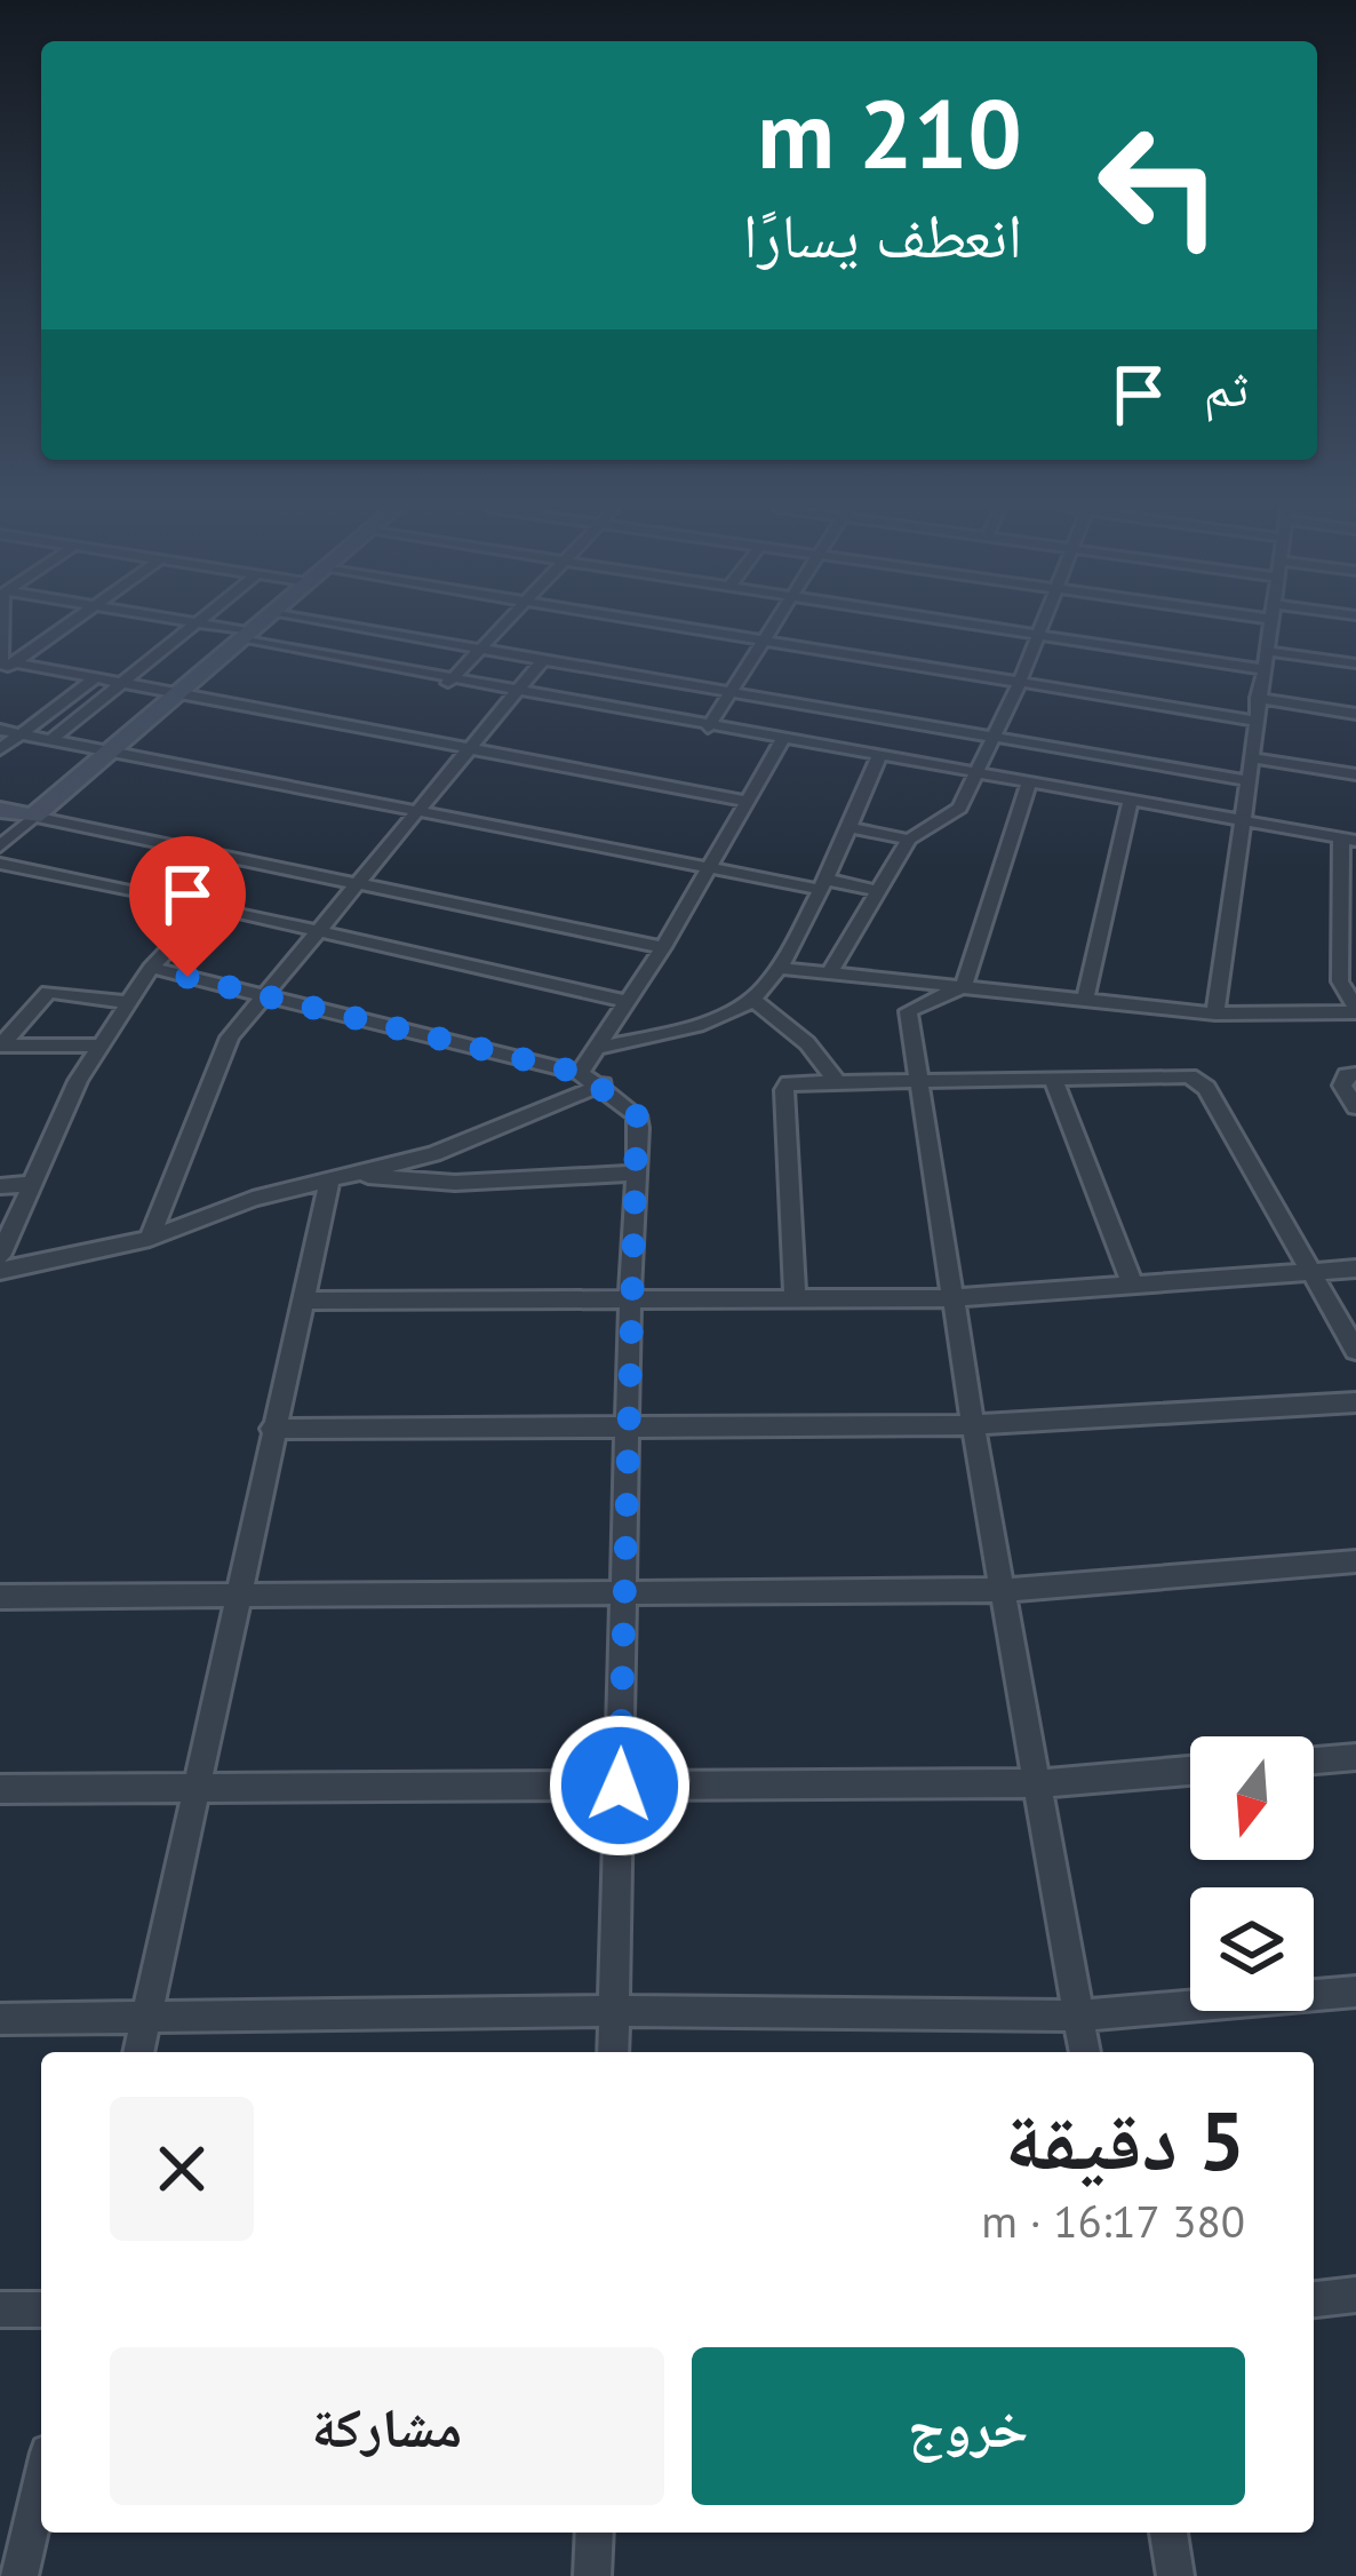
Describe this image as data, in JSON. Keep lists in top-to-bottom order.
{
  "north": "bottom",
  "page": {
    "turn": ["210 m", "انعطف يسارًا"],
    "then": "ثم",
    "heading": ["5 دقيقة", "380 m · 16:17"],
    "buttons": ["خروج", "مشاركة"]
  }
}
